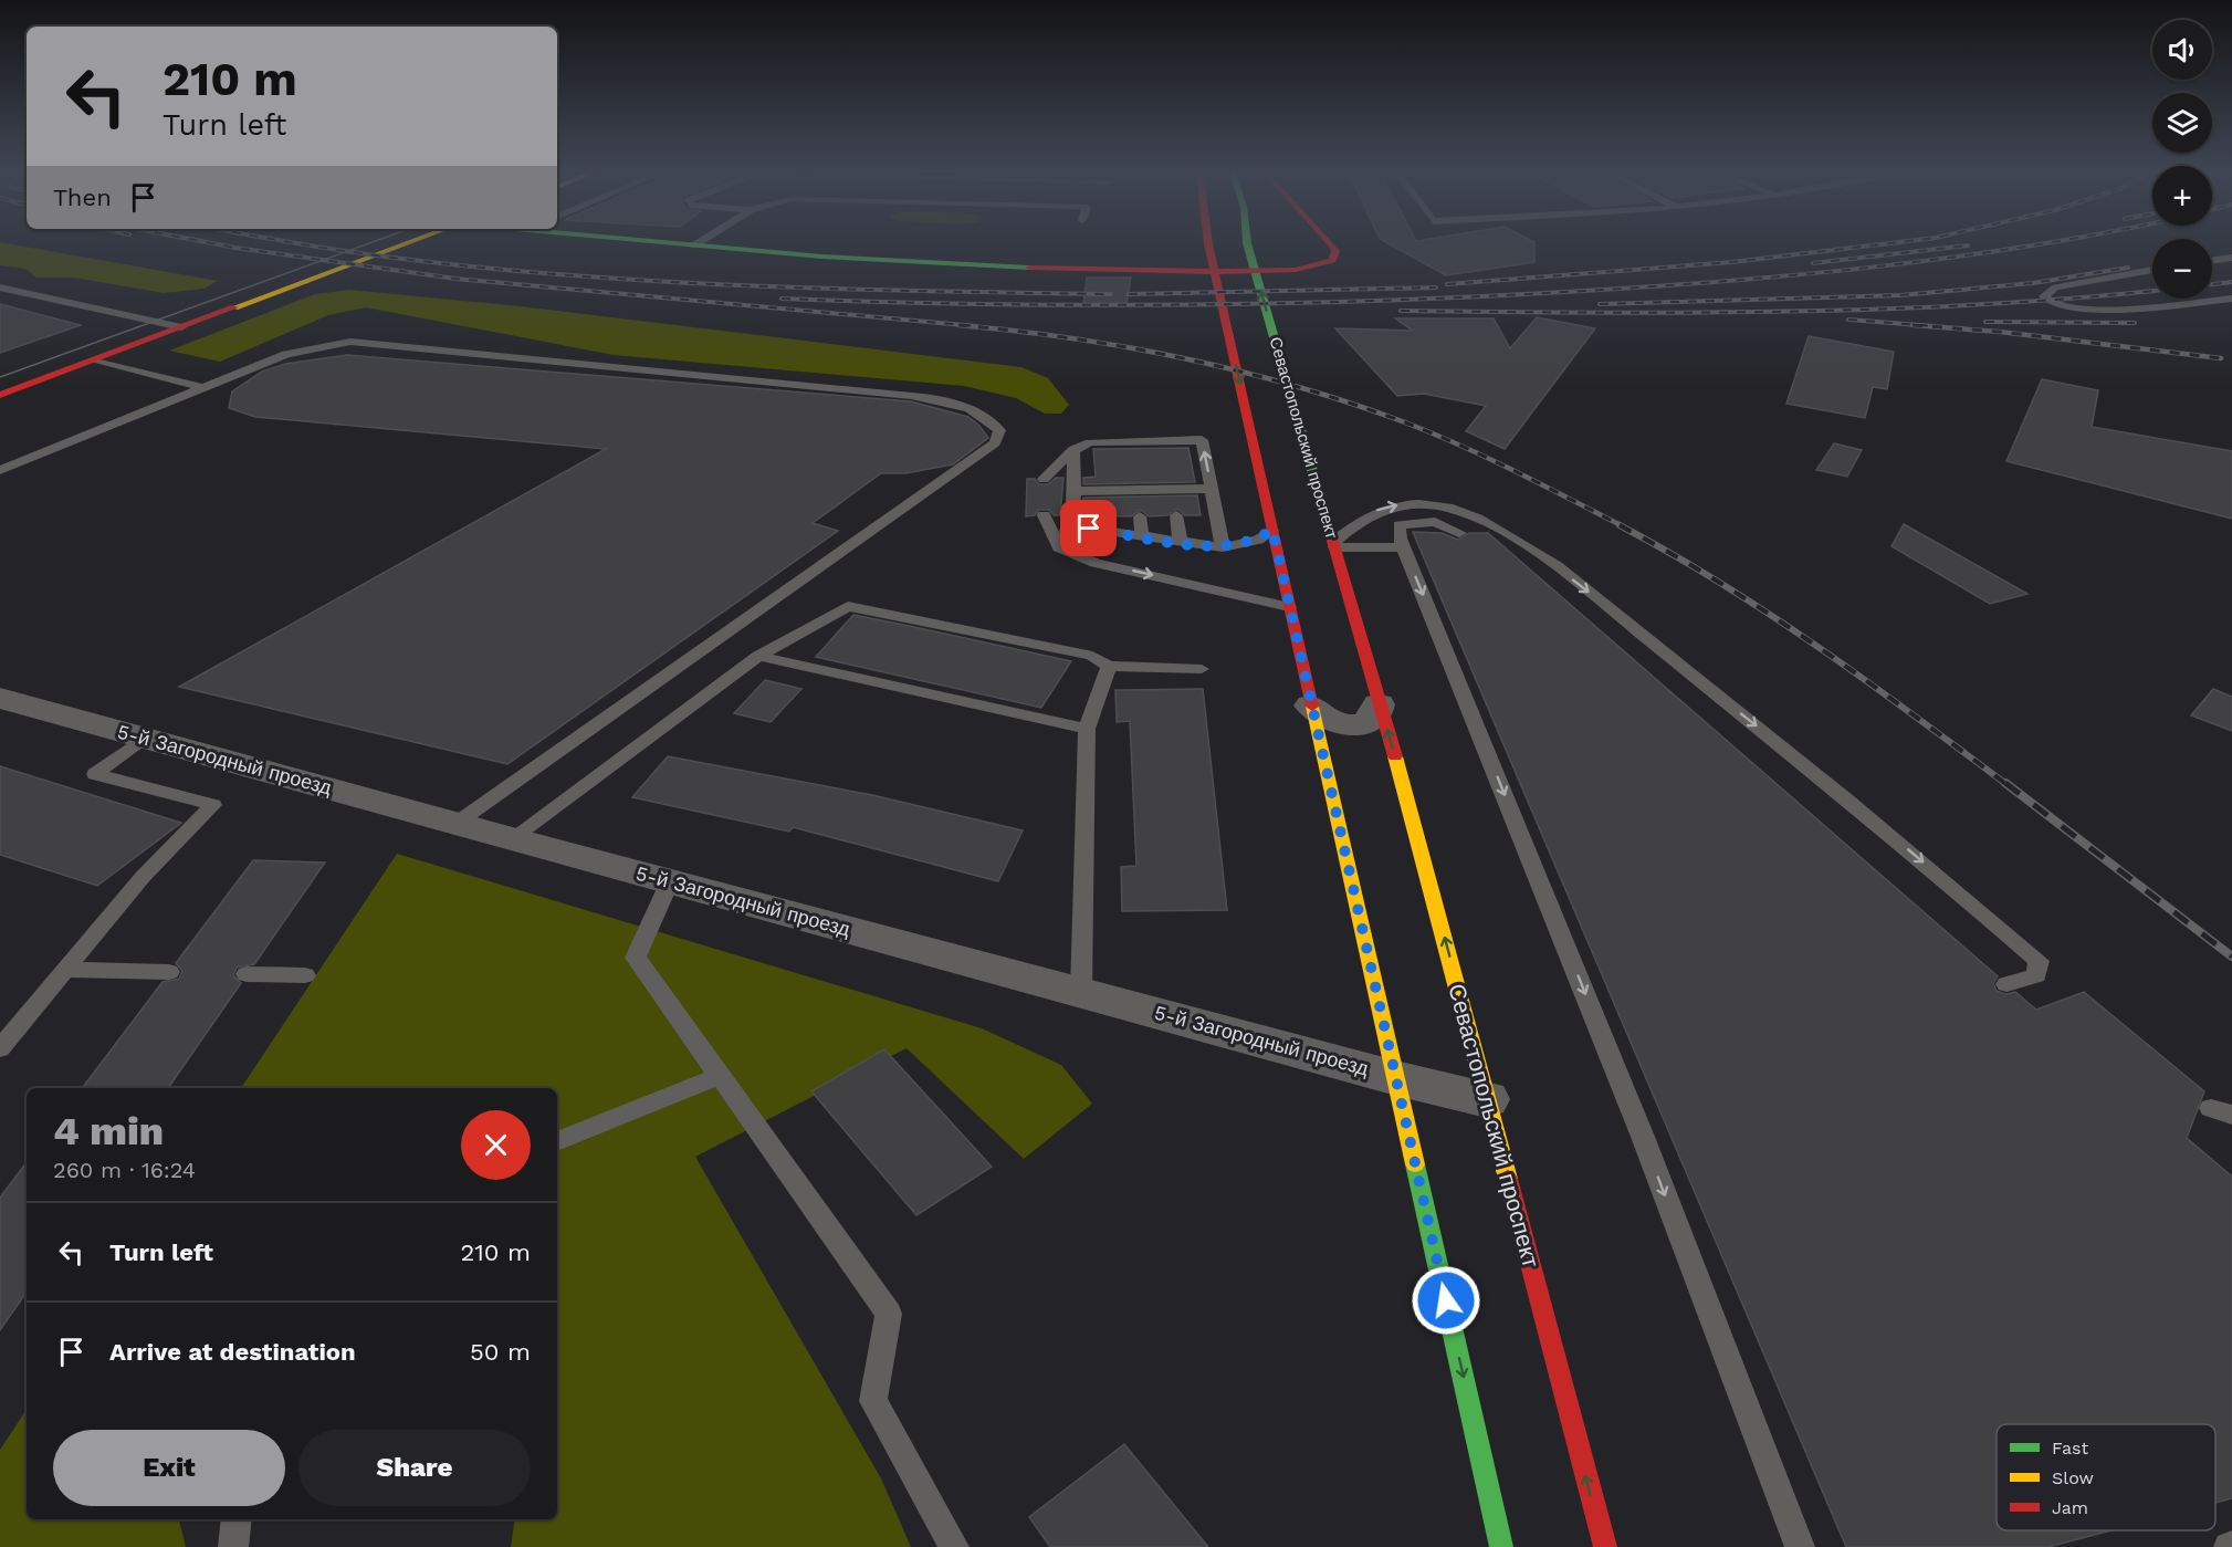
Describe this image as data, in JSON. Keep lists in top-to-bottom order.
{
  "streets": {
    "main road": ["Севастопольский проспект"],
    "street": ["5-й Загородный проезд"]
  },
  "crossings": [
    ["Севастопольский проспект", "5-й Загородный проезд"]
  ],
  "legend": ["Fast", "Slow", "Jam"],
  "page": {
    "map_buttons": ["+", "−"],
    "turn": ["210 m", "Turn left"],
    "then": "Then",
    "heading": ["4 min", "260 m · 16:24"],
    "list": [
      {
        "name": "Turn left",
        "value": "210 m"
      },
      {
        "name": "Arrive at destination",
        "value": "50 m"
      }
    ],
    "buttons": ["Exit", "Share"]
  }
}
